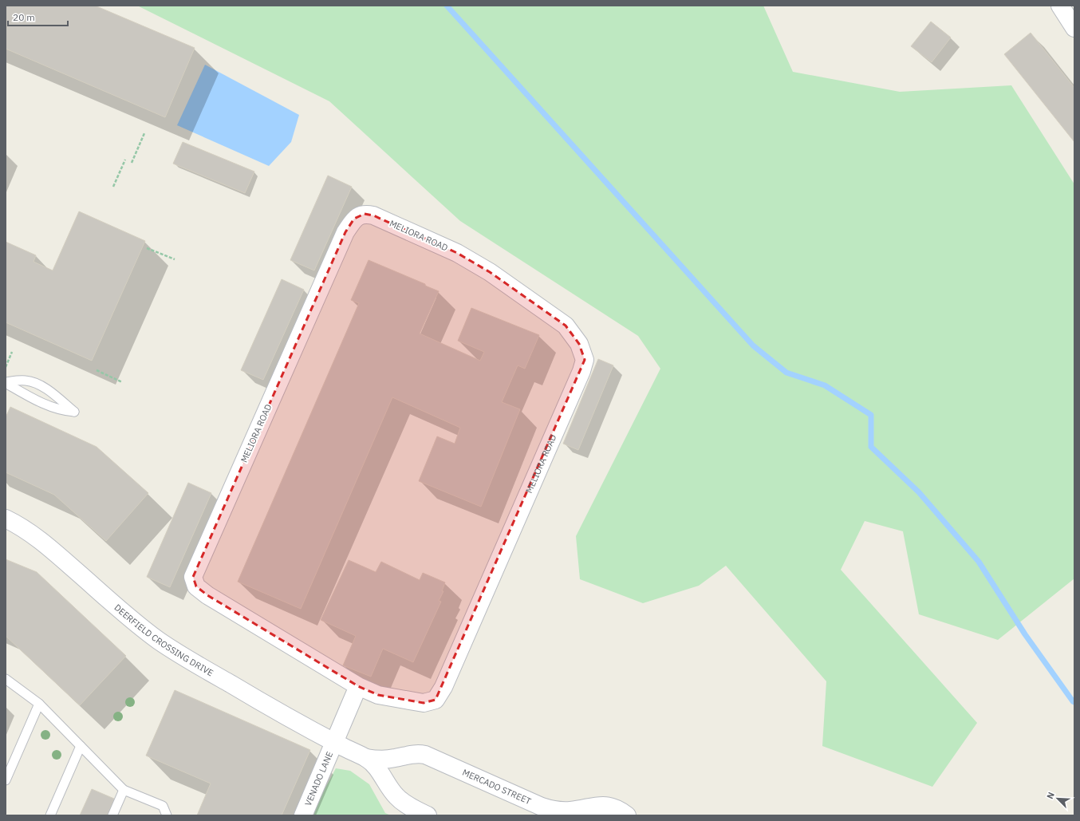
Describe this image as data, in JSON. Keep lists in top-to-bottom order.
{
  "streets": {
    "street": [
      "MELIORA ROAD",
      "DEERFIELD CROSSING DRIVE",
      "VENADO LANE",
      "MERCADO STREET"
    ]
  },
  "crossings": [
    ["DEERFIELD CROSSING DRIVE", "VENADO LANE"],
    ["DEERFIELD CROSSING DRIVE", "MERCADO STREET"],
    ["VENADO LANE", "MERCADO STREET"]
  ],
  "scale_bar": "20 m",
  "north": "top left"
}
